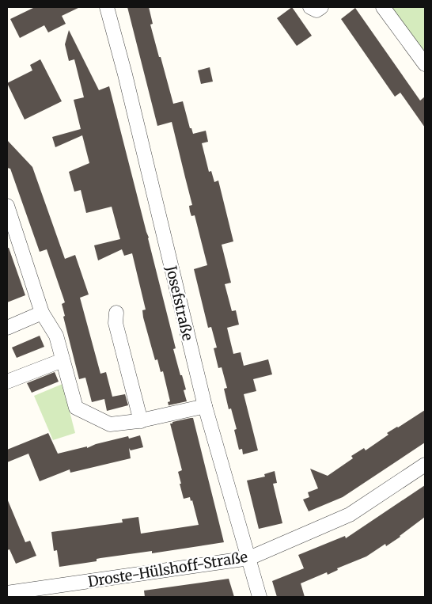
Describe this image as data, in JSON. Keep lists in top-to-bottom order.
{
  "streets": {
    "street": ["Josefstraße", "Droste-Hülshoff-Straße"]
  },
  "crossings": [
    ["Josefstraße", "Droste-Hülshoff-Straße"]
  ]
}
